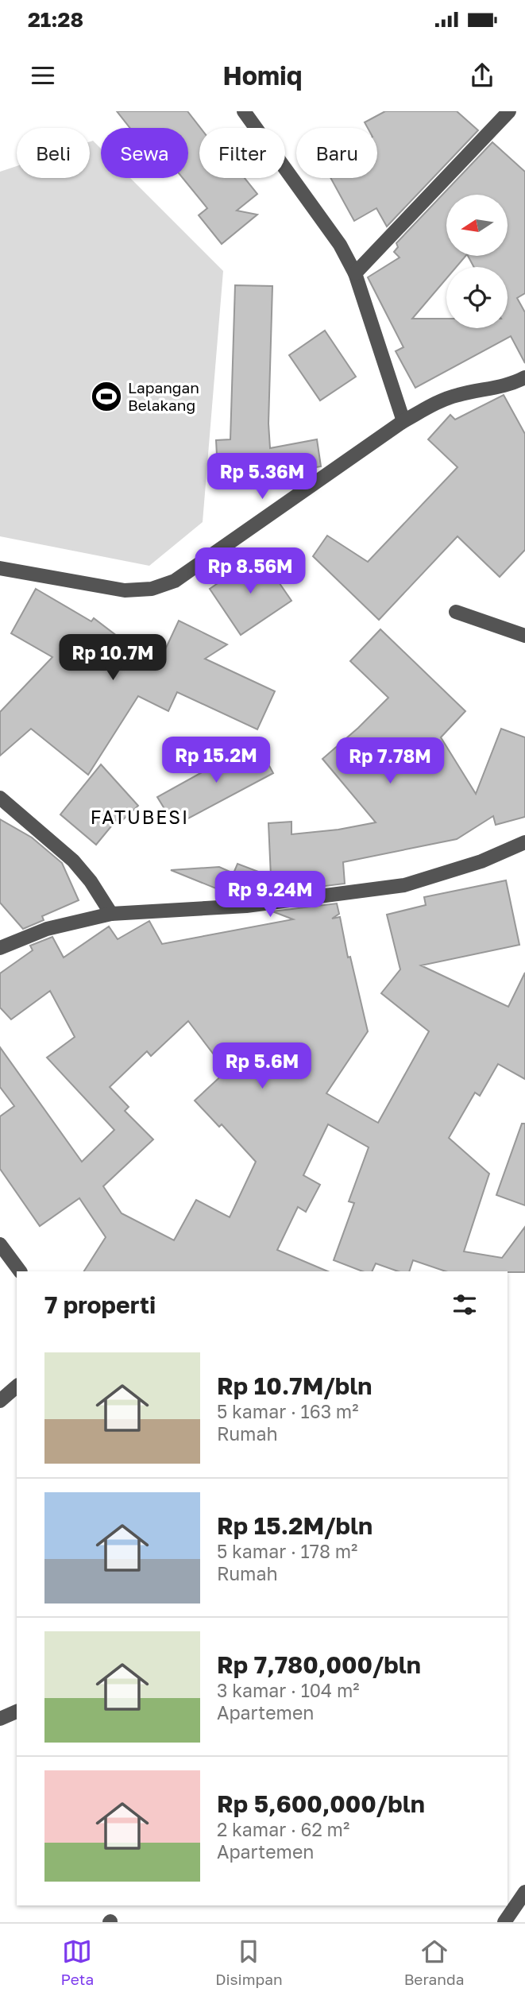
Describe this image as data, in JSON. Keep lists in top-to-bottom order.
{
  "districts": ["FATUBESI"],
  "places": {
    "sports": ["Lapangan Belakang"]
  },
  "north": "left",
  "page": {
    "status": "21:28",
    "header": "Homiq",
    "chip": [
      "Beli",
      "Sewa",
      "Filter",
      "Baru"
    ],
    "price": [
      "Rp 5.36M",
      "Rp 8.56M",
      "Rp 10.7M",
      "Rp 15.2M",
      "Rp 7.78M",
      "Rp 9.24M",
      "Rp 5.6M"
    ],
    "heading": "7 properti",
    "list": [
      {
        "name": "Rp 10.7M/bln",
        "note": "5 kamar · 163 m² · Rumah"
      },
      {
        "name": "Rp 15.2M/bln",
        "note": "5 kamar · 178 m² · Rumah"
      },
      {
        "name": "Rp 7,780,000/bln",
        "note": "3 kamar · 104 m² · Apartemen"
      },
      {
        "name": "Rp 5,600,000/bln",
        "note": "2 kamar · 62 m² · Apartemen"
      }
    ],
    "tabs": ["Peta", "Disimpan", "Beranda"]
  }
}
